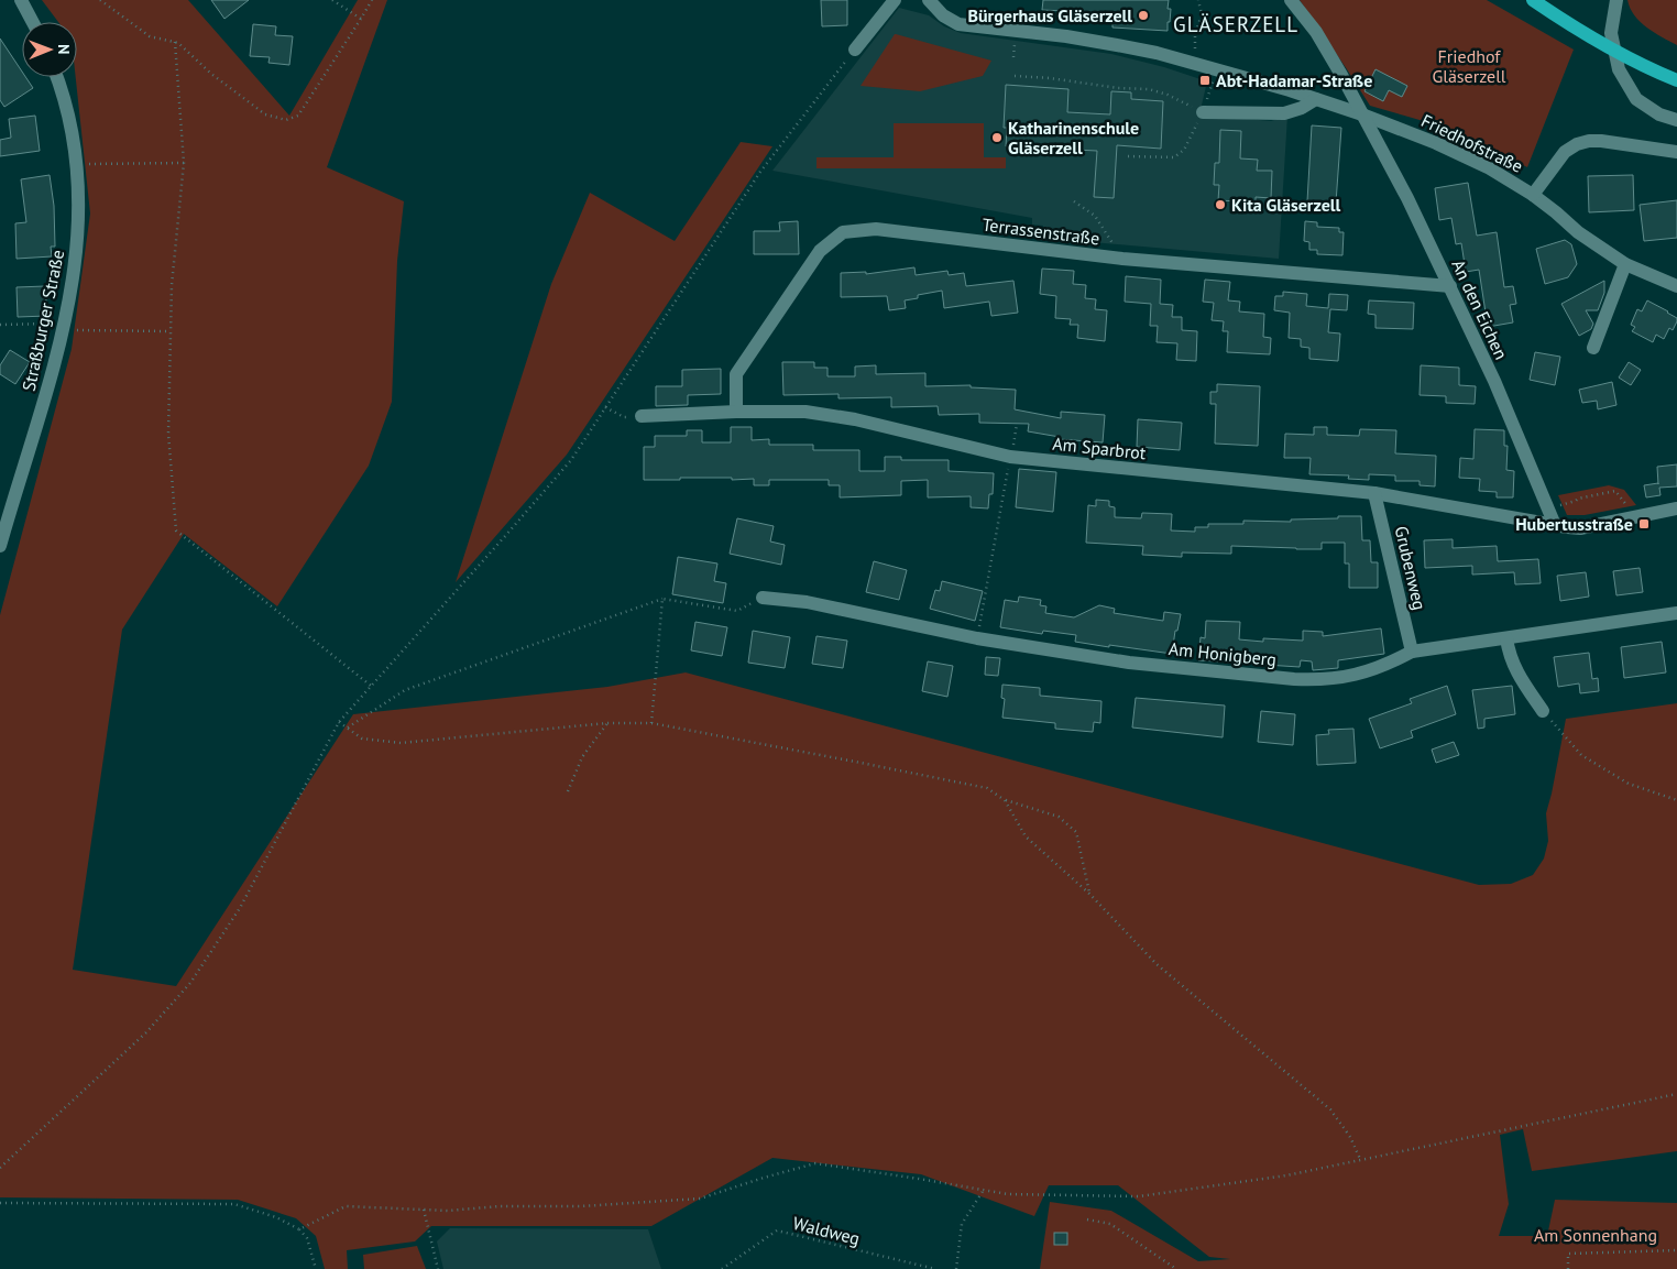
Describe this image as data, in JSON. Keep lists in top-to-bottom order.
{
  "streets": {
    "street": [
      "Friedhofstraße",
      "Terrassenstraße",
      "An den Eichen",
      "Straßburger Straße",
      "Am Sparbrot",
      "Grubenweg",
      "Am Honigberg"
    ],
    "path": ["Waldweg"]
  },
  "crossings": [
    ["Friedhofstraße", "An den Eichen"],
    ["Terrassenstraße", "An den Eichen"],
    ["Terrassenstraße", "Am Sparbrot"],
    ["An den Eichen", "Am Sparbrot"],
    ["Am Sparbrot", "Grubenweg"],
    ["Grubenweg", "Am Honigberg"]
  ],
  "districts": ["GLÄSERZELL"],
  "parks": ["Friedhof Gläserzell", "Am Sonnenhang"],
  "places": {
    "other": ["Bürgerhaus Gläserzell", "Katharinenschule Gläserzell", "Kita Gläserzell"],
    "transit": ["Abt-Hadamar-Straße", "Hubertusstraße"]
  },
  "north": "right"
}
